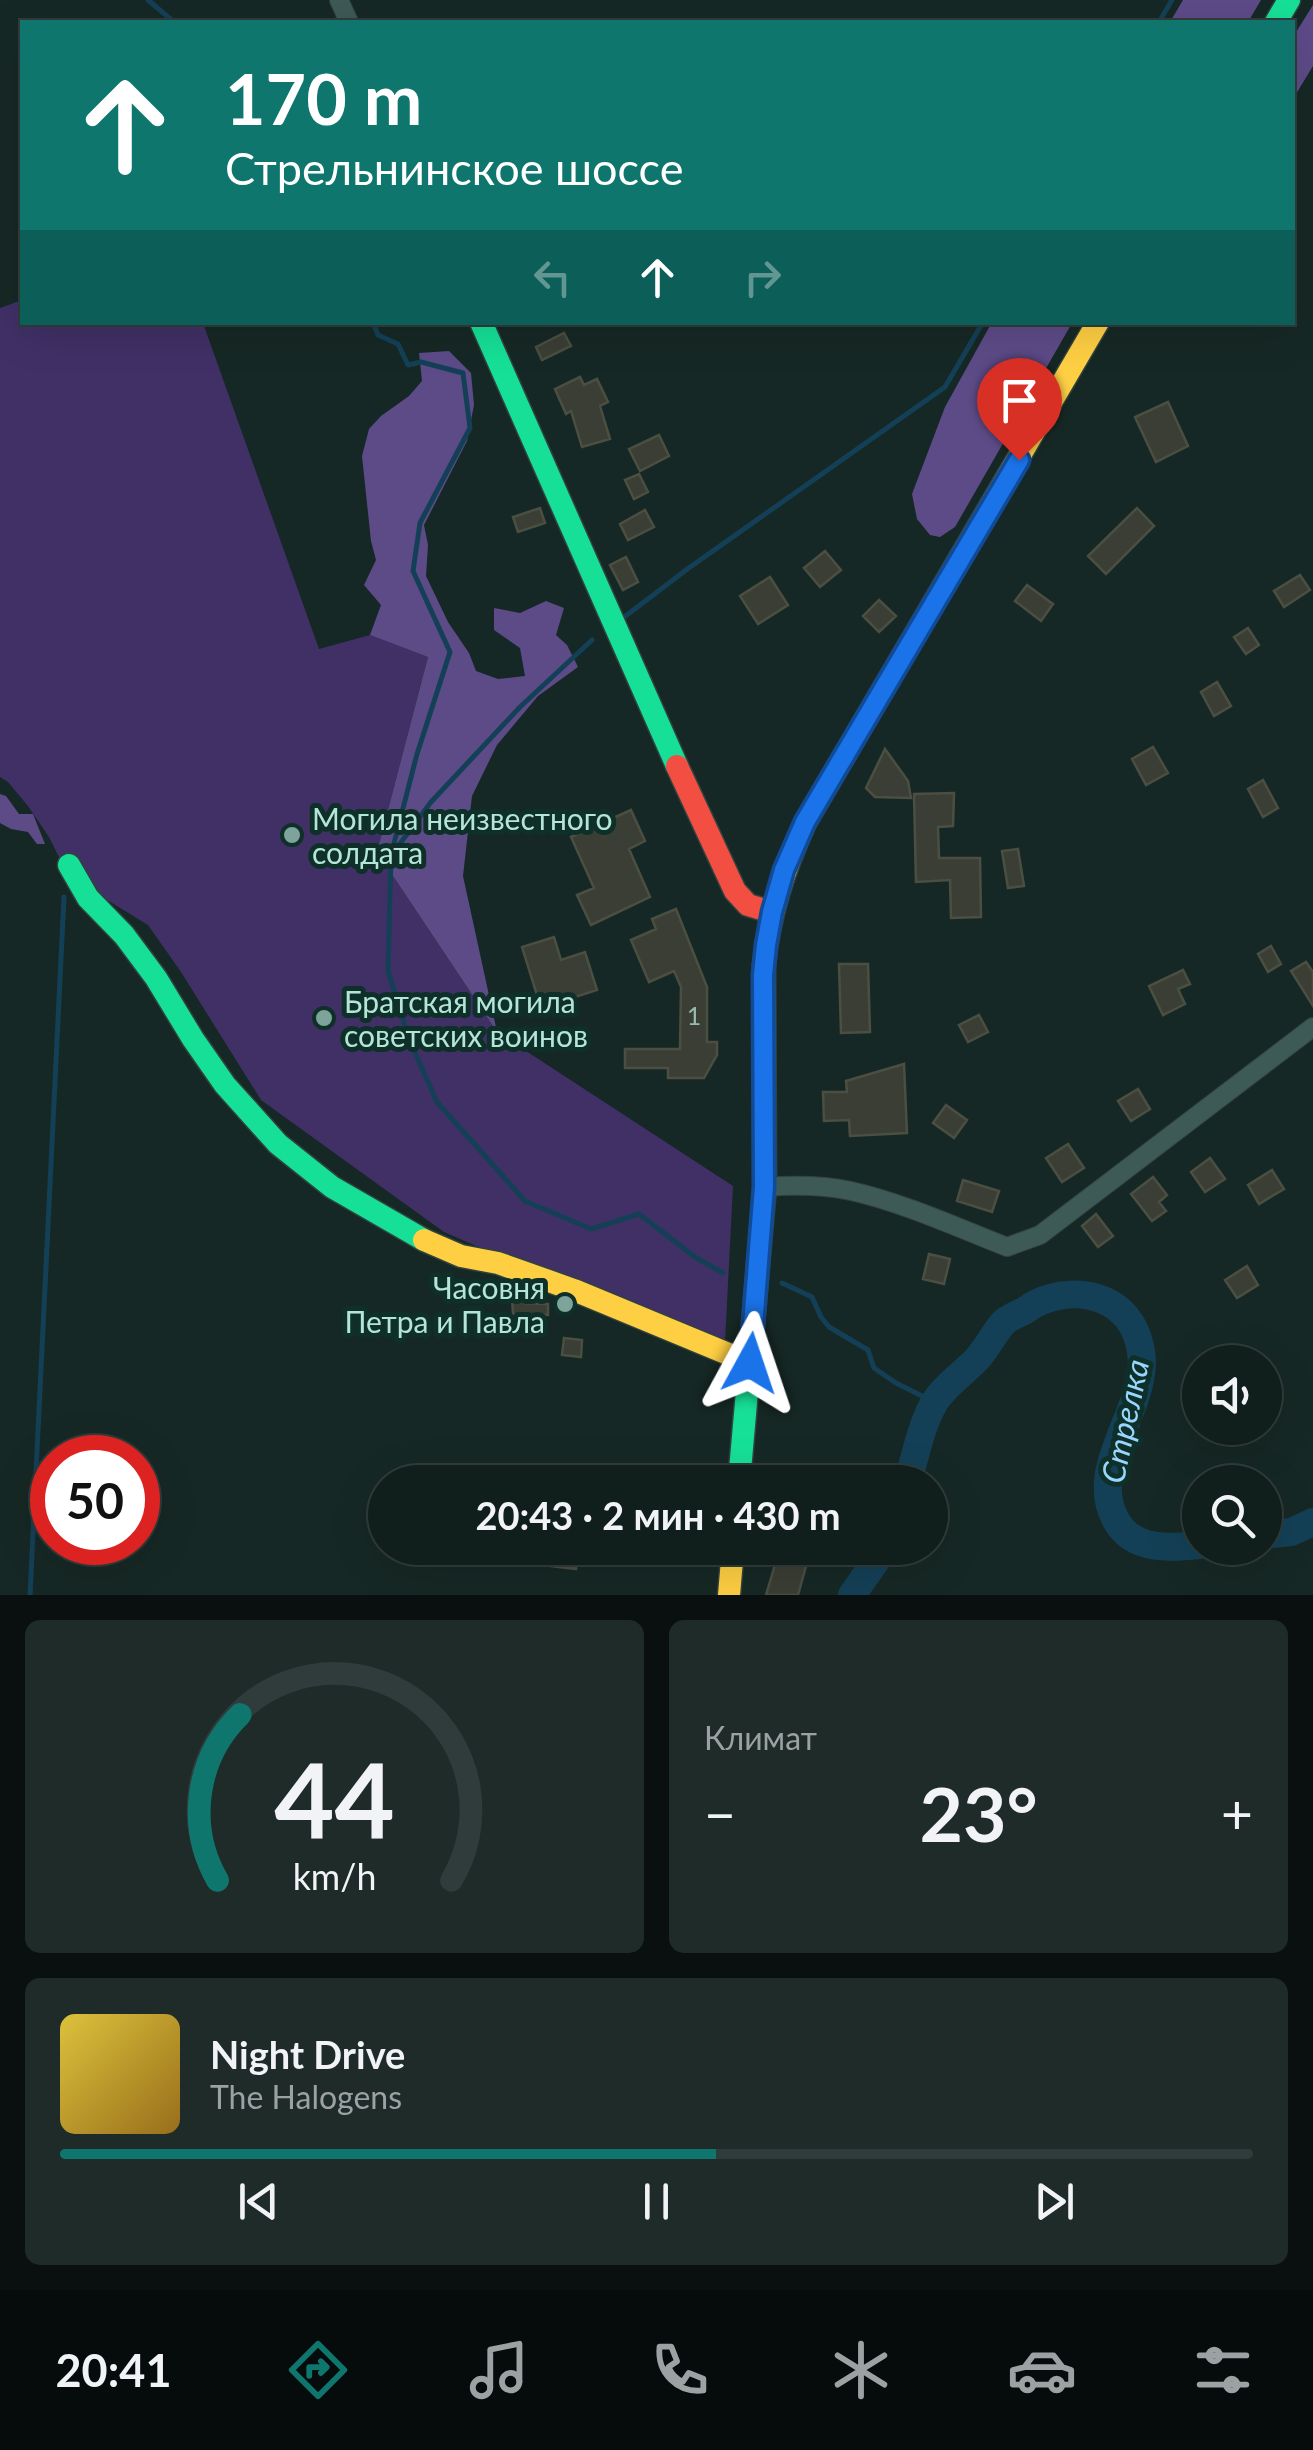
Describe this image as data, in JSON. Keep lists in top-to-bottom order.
{
  "water": ["Стрелка"],
  "places": ["Могила неизвестного солдата", "Братская могила советских воинов", "Часовня Петра и Павла"],
  "house_numbers": ["1"],
  "page": {
    "turn": ["170 m", "Стрельнинское шоссе"],
    "limit": "50",
    "trip": "20:43 · 2 мин · 430 m",
    "tile": "Климат",
    "heat": ["−", "23°", "+"],
    "song": ["Night Drive", "The Halogens"],
    "tabs": "20:41",
    "gauge": ["44", "km/h"]
  }
}
